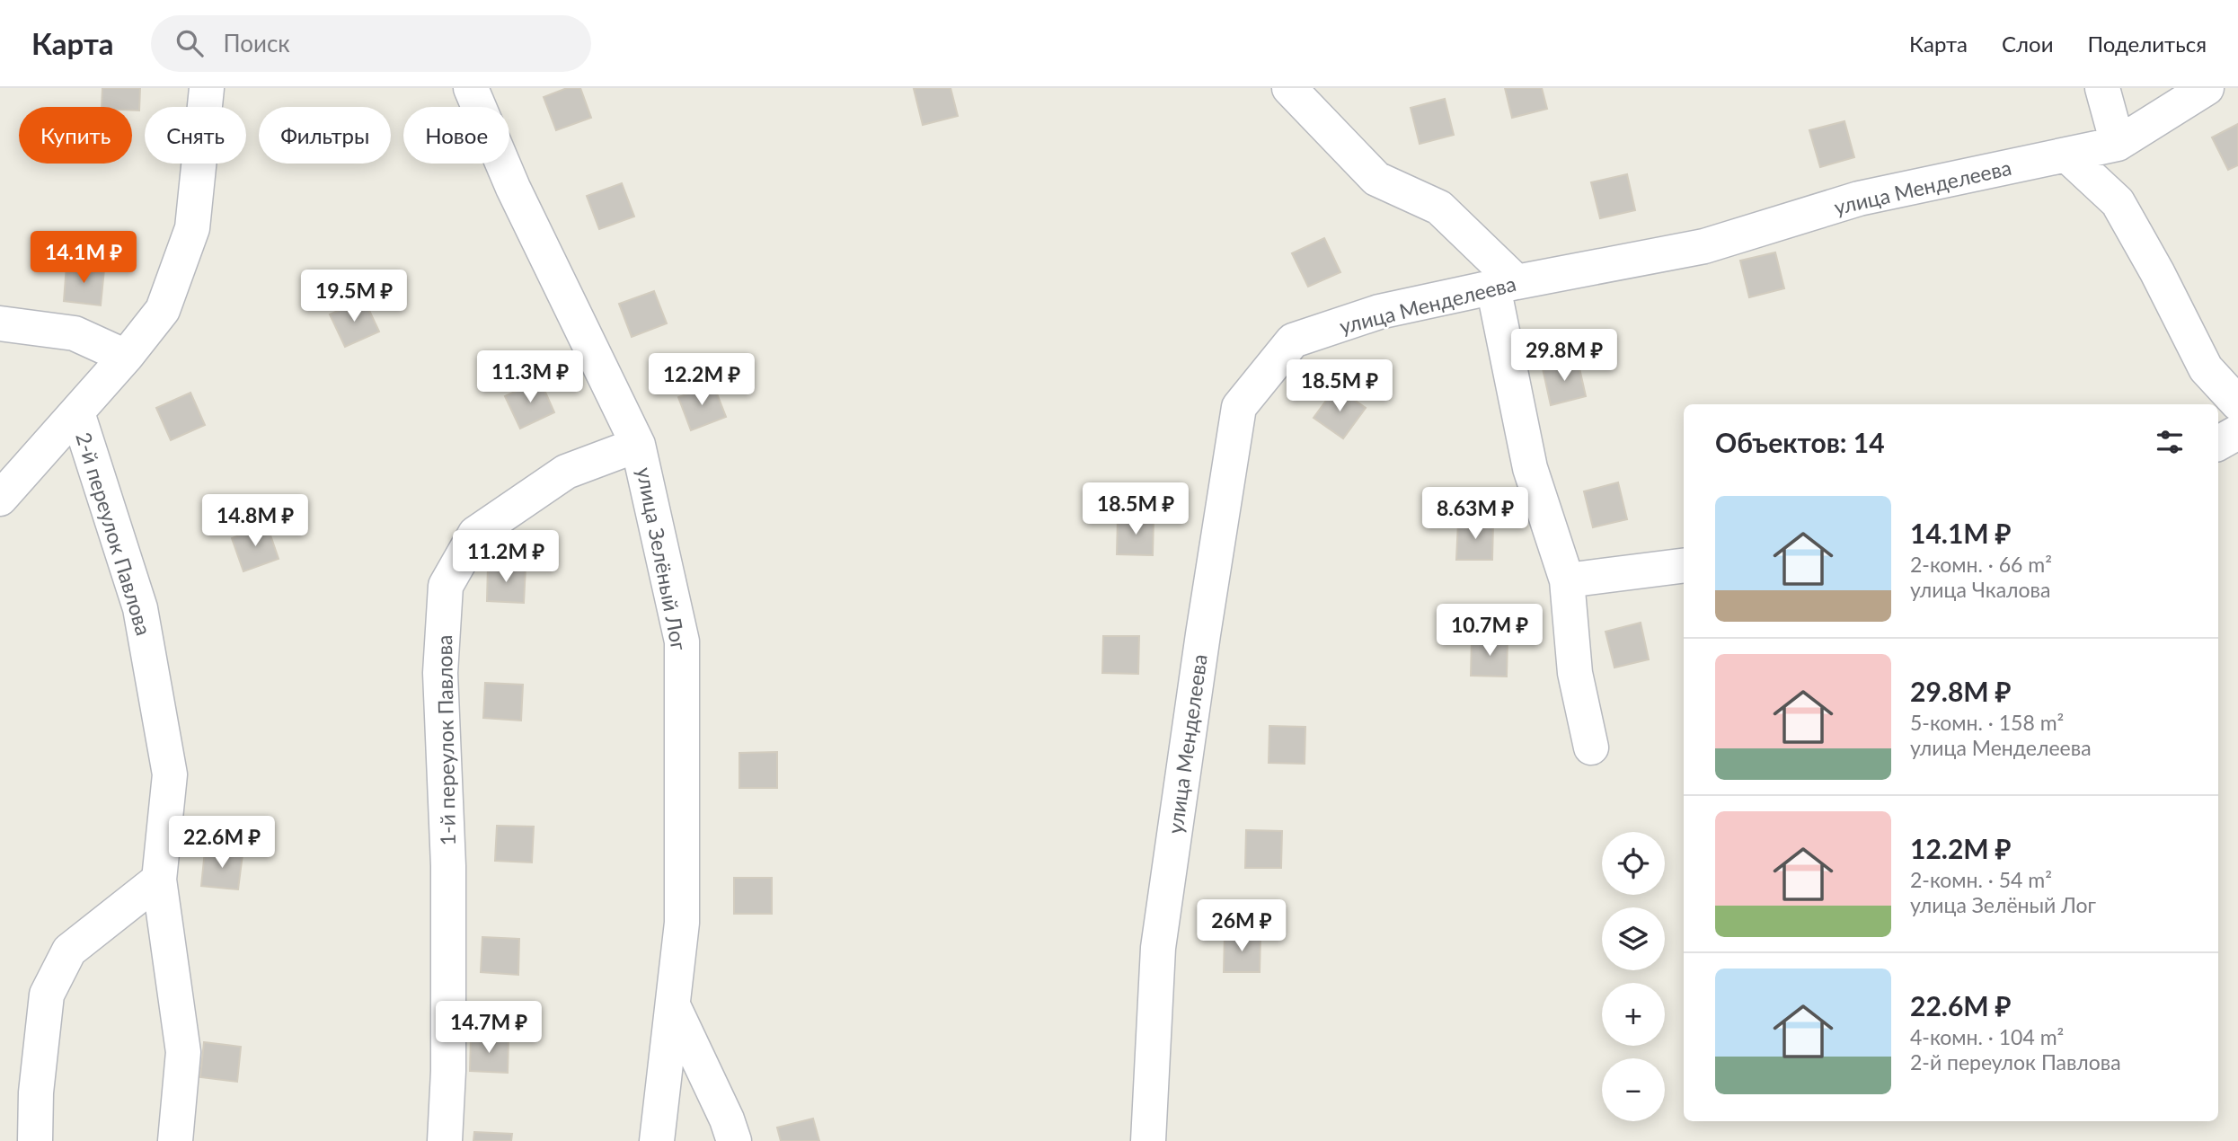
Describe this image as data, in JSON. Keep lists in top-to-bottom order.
{
  "streets": {
    "street": [
      "улица Менделеева",
      "2-й переулок Павлова",
      "улица Зелёный Лог",
      "1-й переулок Павлова"
    ]
  },
  "crossings": [
    ["улица Зелёный Лог", "1-й переулок Павлова"]
  ],
  "page": {
    "header": "Карта",
    "search": "Поиск",
    "nav": ["Карта", "Слои", "Поделиться"],
    "chip": [
      "Купить",
      "Снять",
      "Фильтры",
      "Новое"
    ],
    "price": [
      "14.1M ₽",
      "19.5M ₽",
      "29.8M ₽",
      "11.3M ₽",
      "12.2M ₽",
      "18.5M ₽",
      "18.5M ₽",
      "8.63M ₽",
      "14.8M ₽",
      "11.2M ₽",
      "10.7M ₽",
      "22.6M ₽",
      "26M ₽",
      "14.7M ₽"
    ],
    "heading": "Объектов: 14",
    "list": [
      {
        "name": "14.1M ₽",
        "note": "2-комн. · 66 m² · улица Чкалова"
      },
      {
        "name": "29.8M ₽",
        "note": "5-комн. · 158 m² · улица Менделеева"
      },
      {
        "name": "12.2M ₽",
        "note": "2-комн. · 54 m² · улица Зелёный Лог"
      },
      {
        "name": "22.6M ₽",
        "note": "4-комн. · 104 m² · 2-й переулок Павлова"
      }
    ],
    "map_buttons": ["+", "−"]
  }
}
